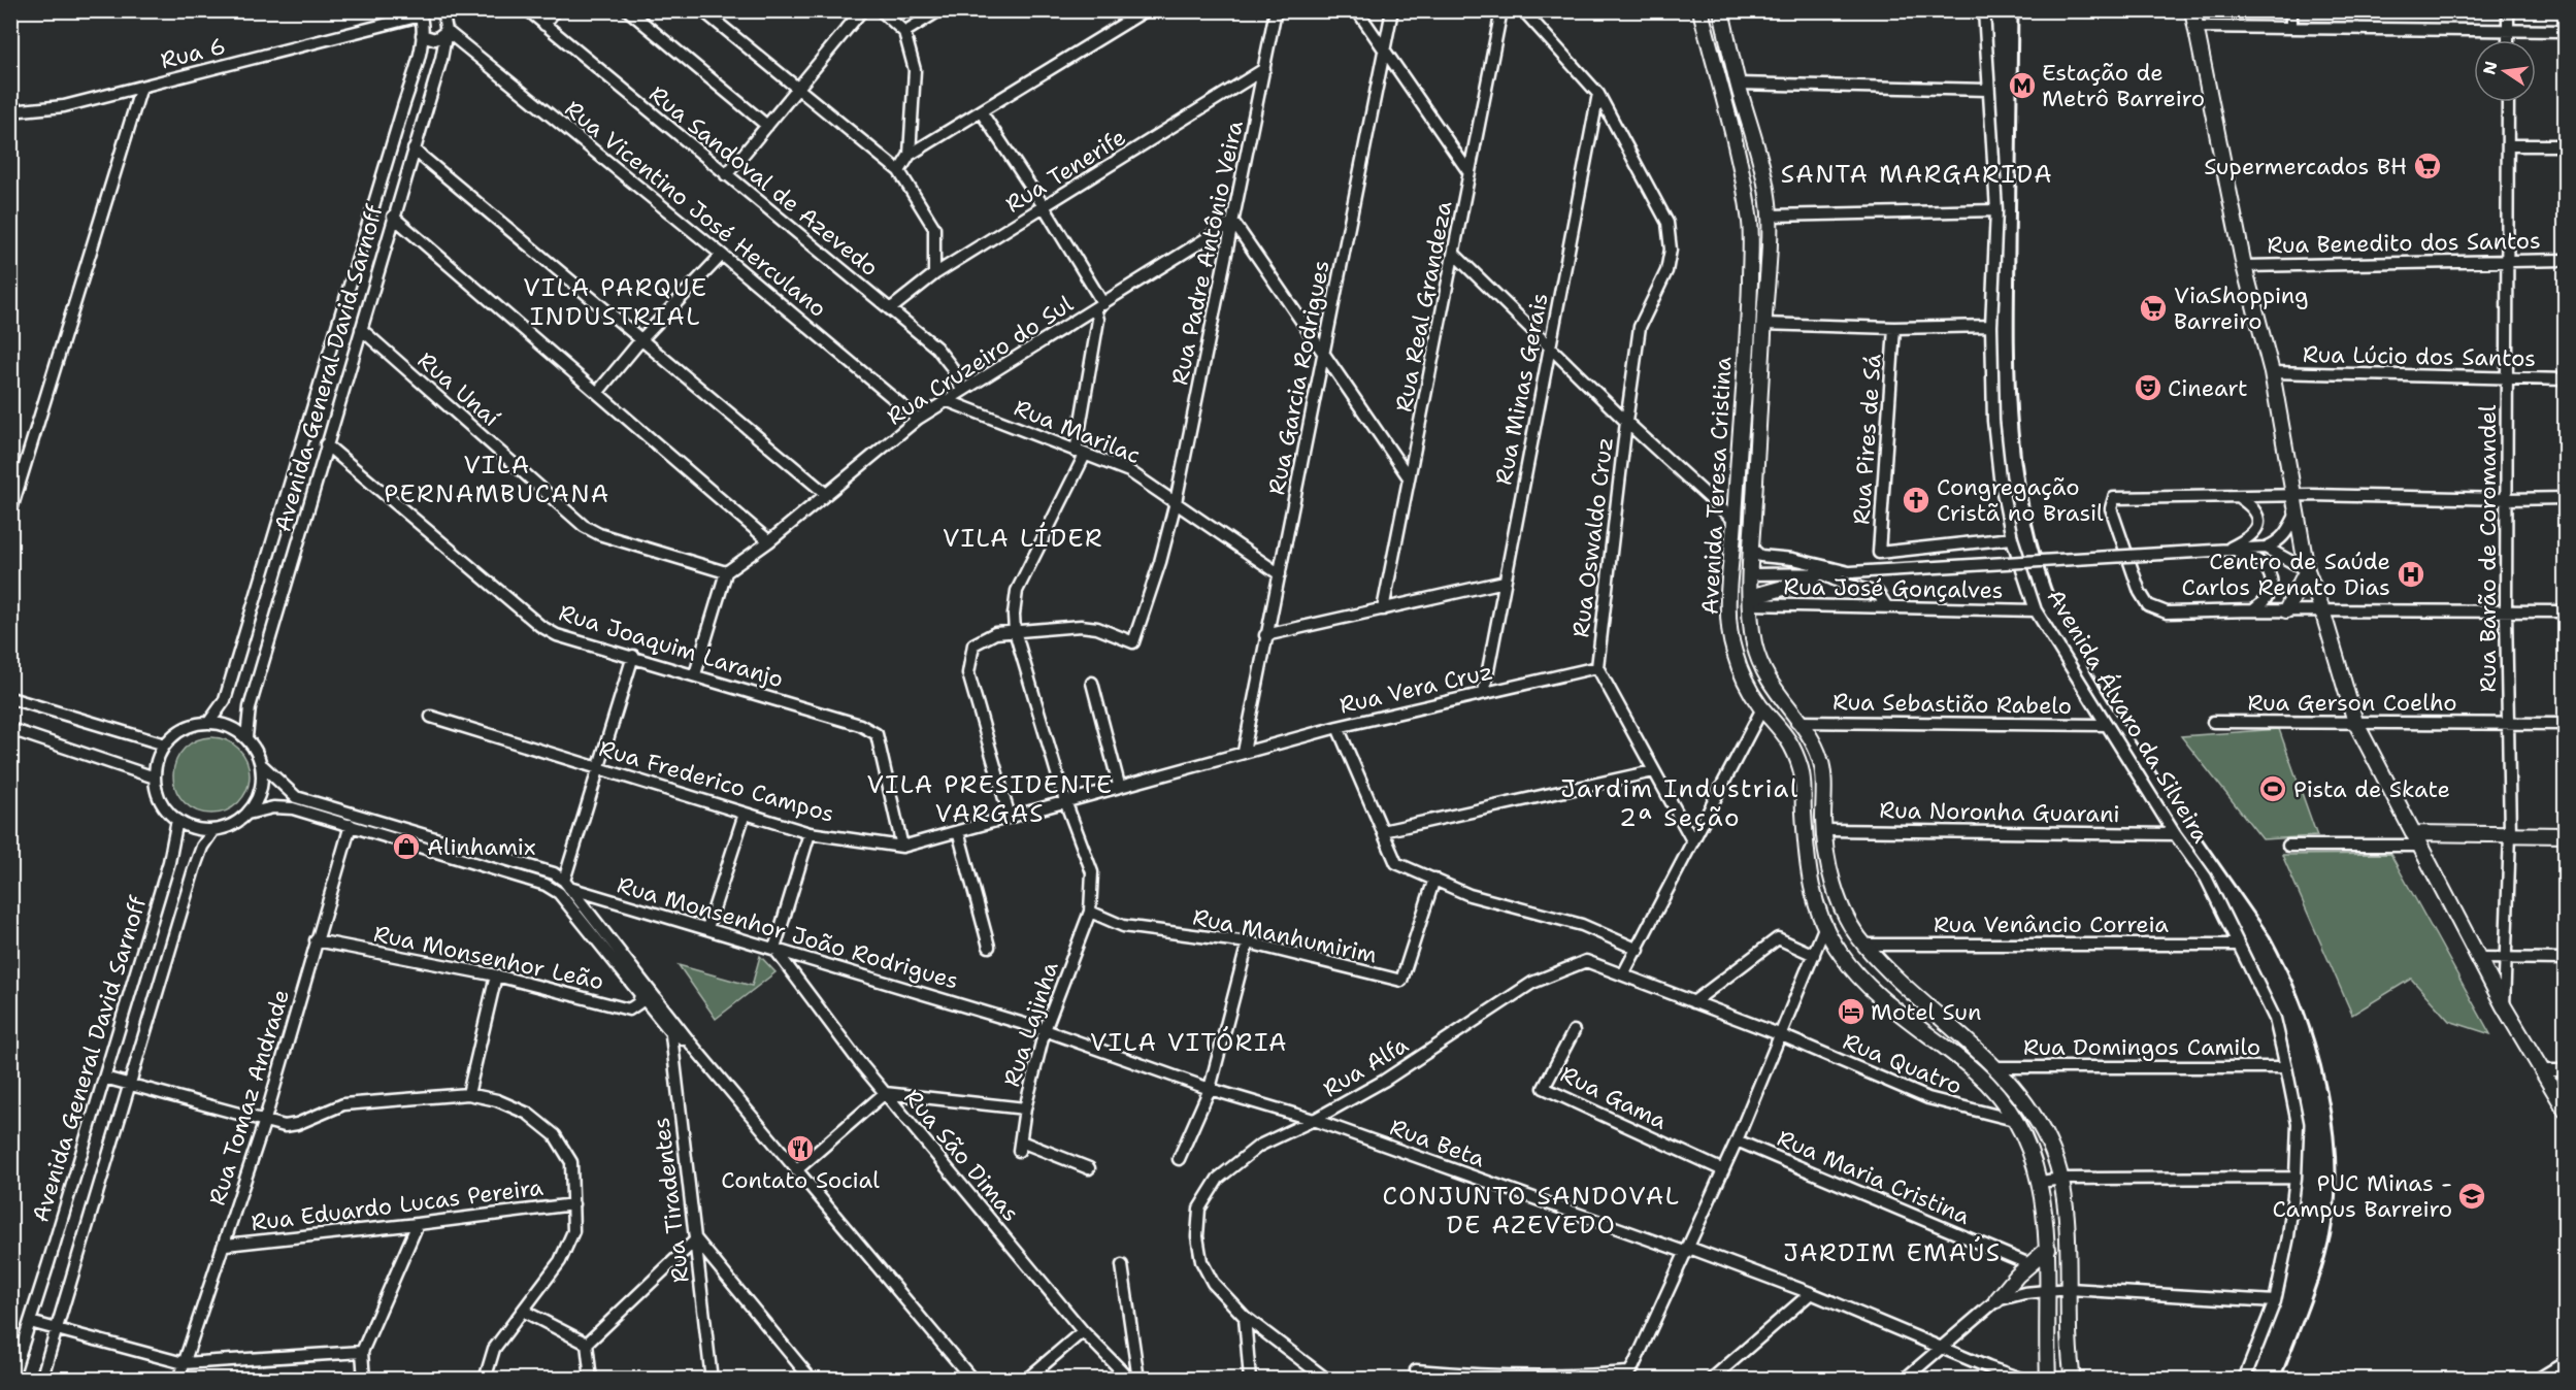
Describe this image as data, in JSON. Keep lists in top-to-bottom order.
{
  "streets": {
    "main road": ["Avenida Teresa Cristina"],
    "street": [
      "Rua 6",
      "Rua Tenerife",
      "Rua Sandoval de Azevedo",
      "Rua Vicentino José Herculano",
      "Rua Benedito dos Santos",
      "Rua Padre Antônio Veira",
      "Rua Real Grandeza",
      "Rua Lúcio dos Santos",
      "Rua Cruzeiro do Sul",
      "Avenida General David Sarnoff",
      "Rua Garcia Rodrigues",
      "Rua Unaí",
      "Rua Minas Gerais",
      "Rua Marilac",
      "Rua Pires de Sá",
      "Rua Oswaldo Cruz",
      "Rua Barão de Coromandel",
      "Rua José Gonçalves",
      "Rua Joaquim Laranjo",
      "Rua Vera Cruz",
      "Rua Gerson Coelho",
      "Rua Sebastião Rabelo",
      "Avenida Álvaro da Silveira",
      "Rua Frederico Campos",
      "Rua Noronha Guarani",
      "Rua Venâncio Correia",
      "Rua Monsenhor João Rodrigues",
      "Rua Manhumirim",
      "Rua Monsenhor Leão",
      "Rua Lajinha",
      "Rua Domingos Camilo",
      "Rua Quatro",
      "Rua Alfa",
      "Rua Tomaz Andrade",
      "Rua Gama",
      "Rua Beta",
      "Rua São Dimas",
      "Rua Maria Cristina",
      "Rua Tiradentes",
      "Rua Eduardo Lucas Pereira"
    ]
  },
  "crossings": [
    ["Rua 6", "Avenida General David Sarnoff"],
    ["Rua Tenerife", "Rua Sandoval de Azevedo"],
    ["Rua Tenerife", "Rua Padre Antônio Veira"],
    ["Rua Sandoval de Azevedo", "Rua Cruzeiro do Sul"],
    ["Rua Vicentino José Herculano", "Rua Cruzeiro do Sul"],
    ["Rua Vicentino José Herculano", "Avenida General David Sarnoff"],
    ["Rua Benedito dos Santos", "Rua Barão de Coromandel"],
    ["Rua Padre Antônio Veira", "Rua Cruzeiro do Sul"],
    ["Rua Padre Antônio Veira", "Rua Marilac"],
    ["Rua Padre Antônio Veira", "Rua Lajinha"],
    ["Rua Lúcio dos Santos", "Rua Barão de Coromandel"],
    ["Rua Cruzeiro do Sul", "Rua Unaí"],
    ["Rua Cruzeiro do Sul", "Rua Marilac"],
    ["Rua Cruzeiro do Sul", "Rua Lajinha"],
    ["Avenida General David Sarnoff", "Rua Unaí"],
    ["Avenida General David Sarnoff", "Rua Joaquim Laranjo"],
    ["Avenida General David Sarnoff", "Rua Monsenhor João Rodrigues"],
    ["Rua Garcia Rodrigues", "Rua Marilac"],
    ["Rua Garcia Rodrigues", "Rua Vera Cruz"],
    ["Rua Garcia Rodrigues", "Rua Frederico Campos"],
    ["Rua Minas Gerais", "Rua Oswaldo Cruz"],
    ["Rua Minas Gerais", "Rua Vera Cruz"],
    ["Rua Marilac", "Rua Lajinha"],
    ["Rua Pires de Sá", "Avenida Álvaro da Silveira"],
    ["Avenida Teresa Cristina", "Rua José Gonçalves"],
    ["Avenida Teresa Cristina", "Rua Sebastião Rabelo"],
    ["Avenida Teresa Cristina", "Rua Noronha Guarani"],
    ["Avenida Teresa Cristina", "Rua Venâncio Correia"],
    ["Avenida Teresa Cristina", "Rua Domingos Camilo"],
    ["Avenida Teresa Cristina", "Rua Quatro"],
    ["Rua Oswaldo Cruz", "Rua Vera Cruz"],
    ["Rua Barão de Coromandel", "Rua Gerson Coelho"],
    ["Rua José Gonçalves", "Avenida Álvaro da Silveira"],
    ["Rua Joaquim Laranjo", "Rua Frederico Campos"],
    ["Rua Vera Cruz", "Rua Frederico Campos"],
    ["Rua Sebastião Rabelo", "Avenida Álvaro da Silveira"],
    ["Avenida Álvaro da Silveira", "Rua Noronha Guarani"],
    ["Avenida Álvaro da Silveira", "Rua Venâncio Correia"],
    ["Avenida Álvaro da Silveira", "Rua Domingos Camilo"],
    ["Rua Frederico Campos", "Rua Lajinha"],
    ["Rua Monsenhor João Rodrigues", "Rua Lajinha"],
    ["Rua Monsenhor João Rodrigues", "Rua Alfa"],
    ["Rua Monsenhor João Rodrigues", "Rua Tomaz Andrade"],
    ["Rua Monsenhor João Rodrigues", "Rua Beta"],
    ["Rua Monsenhor João Rodrigues", "Rua São Dimas"],
    ["Rua Manhumirim", "Rua Lajinha"],
    ["Rua Monsenhor Leão", "Rua Tomaz Andrade"],
    ["Rua Quatro", "Rua Alfa"],
    ["Rua Alfa", "Rua Beta"],
    ["Rua Tomaz Andrade", "Rua Eduardo Lucas Pereira"]
  ],
  "districts": [
    "SANTA MARGARIDA",
    "VILA PARQUE INDUSTRIAL",
    "VILA PERNAMBUCANA",
    "VILA LÍDER",
    "VILA PRESIDENTE VARGAS",
    "Jardim Industrial 2ª Seção",
    "VILA VITÓRIA",
    "CONJUNTO SANDOVAL DE AZEVEDO",
    "JARDIM EMAÚS"
  ],
  "places": {
    "metro station": ["Estação de Metrô Barreiro"],
    "supermarket": ["Supermercados BH", "ViaShopping Barreiro"],
    "theatre": ["Cineart"],
    "church": ["Congregação Cristã no Brasil"],
    "hospital": ["Centro de Saúde Carlos Renato Dias"],
    "sports": ["Pista de Skate"],
    "shop": ["Alinhamix"],
    "hotel": ["Motel Sun"],
    "restaurant": ["Contato Social"],
    "school or university": ["PUC Minas - Campus Barreiro"]
  },
  "north": "left"
}
